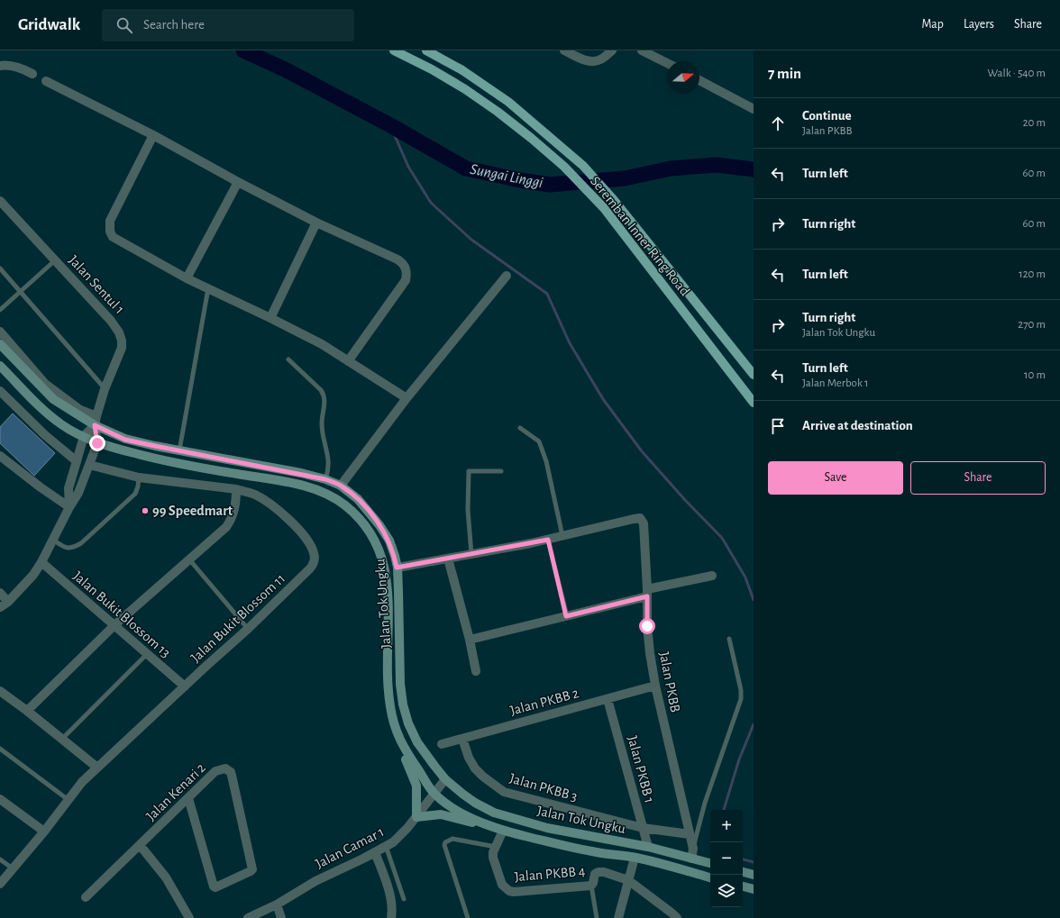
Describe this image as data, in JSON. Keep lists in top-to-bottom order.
{
  "streets": {
    "main road": ["Seremban Inner Ring Road", "Jalan Tok Ungku"],
    "street": [
      "Jalan Sentul 1",
      "Jalan Bukit Blossom 13",
      "Jalan Bukit Blossom 11",
      "Jalan PKBB",
      "Jalan PKBB 2",
      "Jalan PKBB 1",
      "Jalan PKBB 3",
      "Jalan Kenari 2",
      "Jalan Camar 1",
      "Jalan PKBB 4"
    ]
  },
  "crossings": [
    ["Jalan Sentul 1", "Jalan Tok Ungku"],
    ["Jalan Tok Ungku", "Jalan PKBB 1"],
    ["Jalan Tok Ungku", "Jalan Camar 1"],
    ["Jalan Tok Ungku", "Jalan PKBB 4"],
    ["Jalan Bukit Blossom 13", "Jalan Bukit Blossom 11"],
    ["Jalan PKBB", "Jalan PKBB 2"],
    ["Jalan PKBB", "Jalan PKBB 3"],
    ["Jalan PKBB 2", "Jalan PKBB 1"],
    ["Jalan PKBB 2", "Jalan PKBB 3"],
    ["Jalan PKBB 1", "Jalan PKBB 3"]
  ],
  "water": ["Sungai Linggi"],
  "places": ["99 Speedmart"],
  "north": "right",
  "page": {
    "header": "Gridwalk",
    "search": "Search here",
    "nav": ["Map", "Layers", "Share"],
    "heading": ["7 min", "Walk · 540 m"],
    "list": [
      ["Continue", "Jalan PKBB", "20 m"],
      ["Turn left", "60 m"],
      ["Turn right", "60 m"],
      ["Turn left", "120 m"],
      ["Turn right", "Jalan Tok Ungku", "270 m"],
      ["Turn left", "Jalan Merbok 1", "10 m"],
      "Arrive at destination"
    ],
    "buttons": ["Save", "Share"],
    "map_buttons": ["+", "−"]
  }
}
